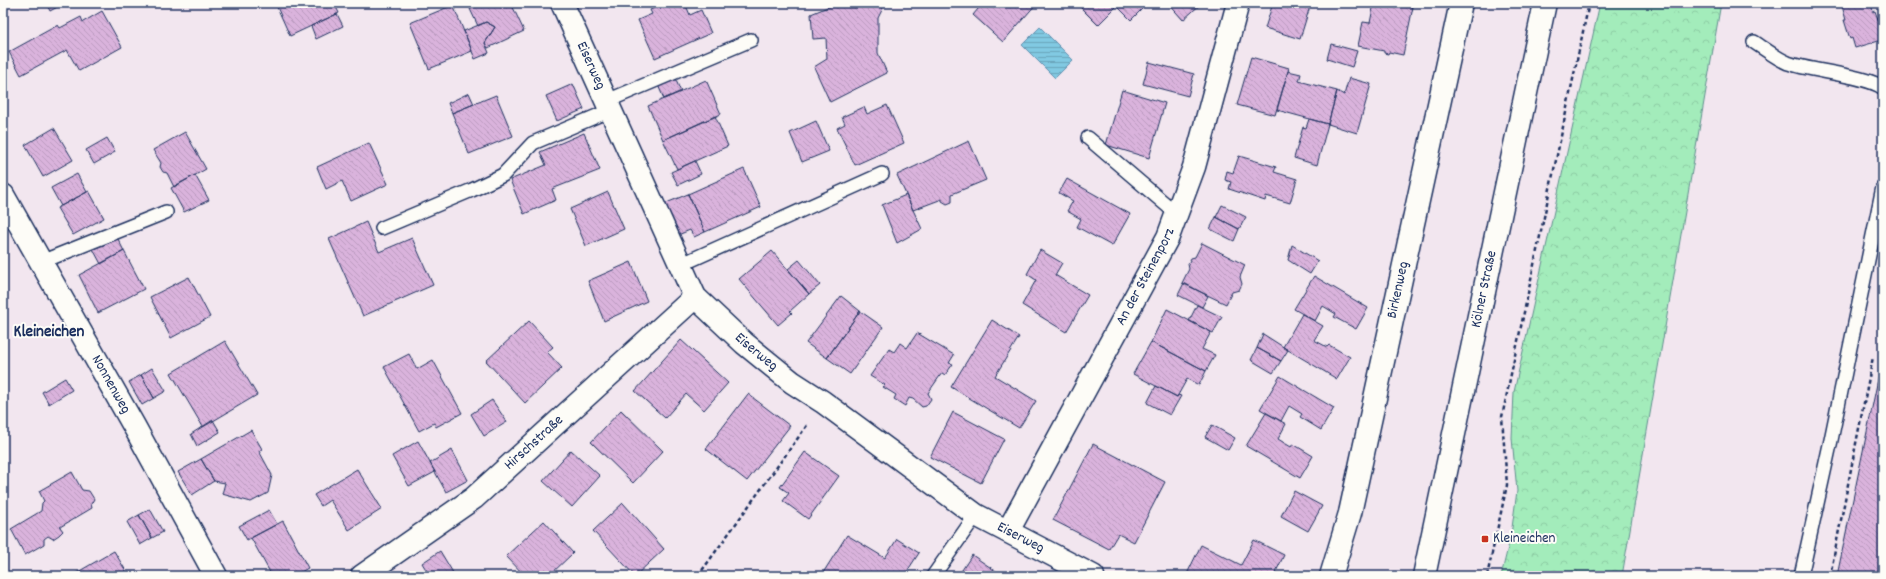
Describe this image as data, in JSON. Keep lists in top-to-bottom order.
{
  "streets": {
    "street": [
      "Eiserweg",
      "An der Steinenporz",
      "Kölner Straße",
      "Birkenweg",
      "Nonnenweg",
      "Hirschstraße"
    ]
  },
  "crossings": [
    ["Eiserweg", "An der Steinenporz"],
    ["Eiserweg", "Hirschstraße"]
  ],
  "districts": ["Kleineichen"],
  "places": {
    "transit": ["Kleineichen"]
  }
}
